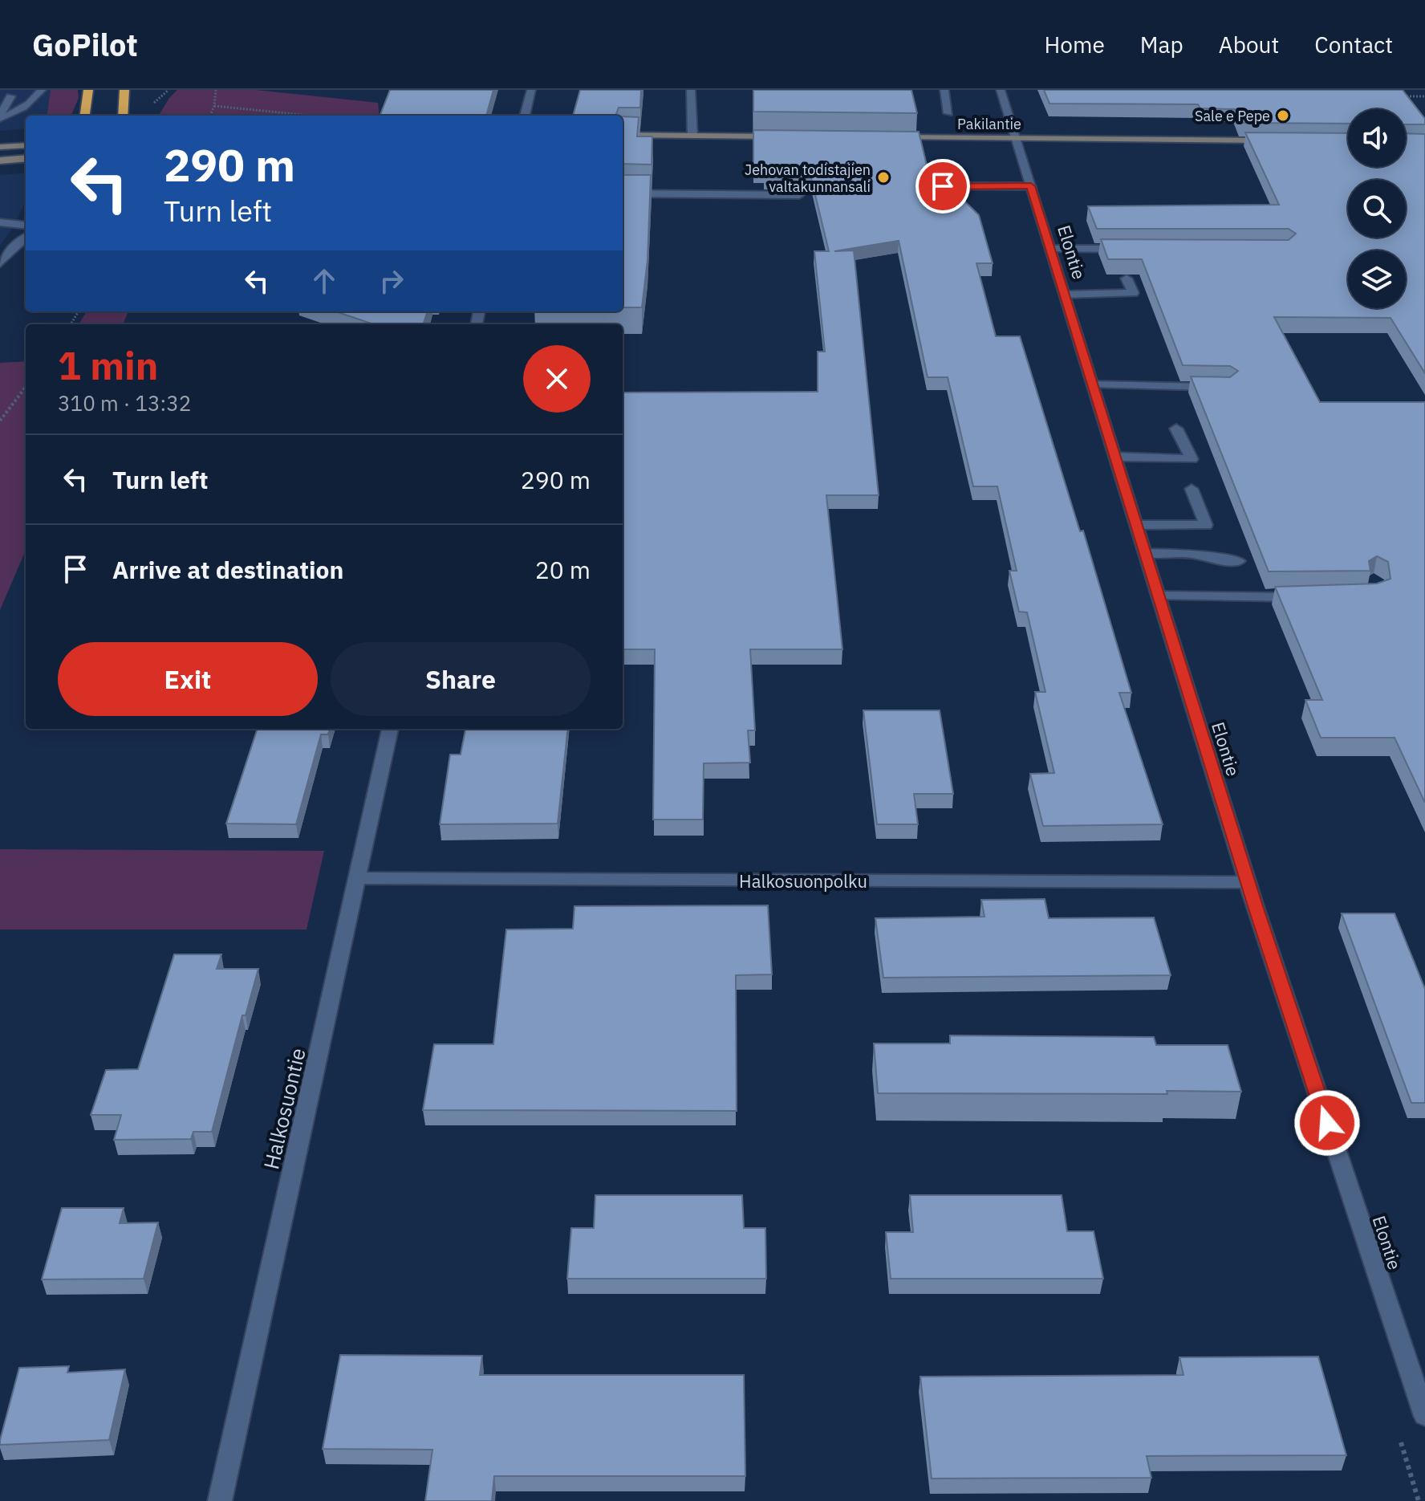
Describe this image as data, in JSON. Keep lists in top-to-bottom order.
{
  "streets": {
    "main road": ["Pakilantie"],
    "street": ["Elontie", "Halkosuonpolku", "Halkosuontie"]
  },
  "crossings": [
    ["Pakilantie", "Elontie"],
    ["Elontie", "Halkosuonpolku"],
    ["Halkosuonpolku", "Halkosuontie"]
  ],
  "places": ["Sale e Pepe", "Jehovan todistajien valtakunnansali"],
  "page": {
    "header": "GoPilot",
    "nav": [
      "Home",
      "Map",
      "About",
      "Contact"
    ],
    "turn": ["290 m", "Turn left"],
    "heading": ["1 min", "310 m · 13:32"],
    "list": [
      {
        "name": "Turn left",
        "value": "290 m"
      },
      {
        "name": "Arrive at destination",
        "value": "20 m"
      }
    ],
    "buttons": ["Exit", "Share"]
  }
}
